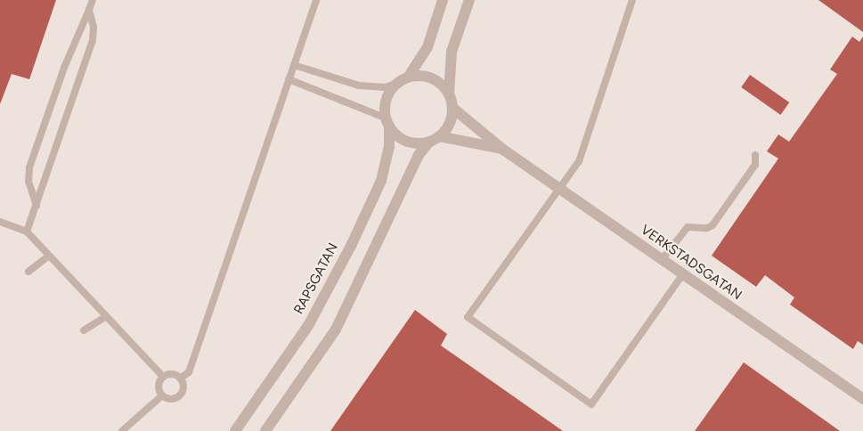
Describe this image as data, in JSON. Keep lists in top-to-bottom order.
{
  "streets": {
    "street": ["VERKSTADSGATAN", "RAPSGATAN"]
  },
  "crossings": [
    ["VERKSTADSGATAN", "RAPSGATAN"]
  ]
}
